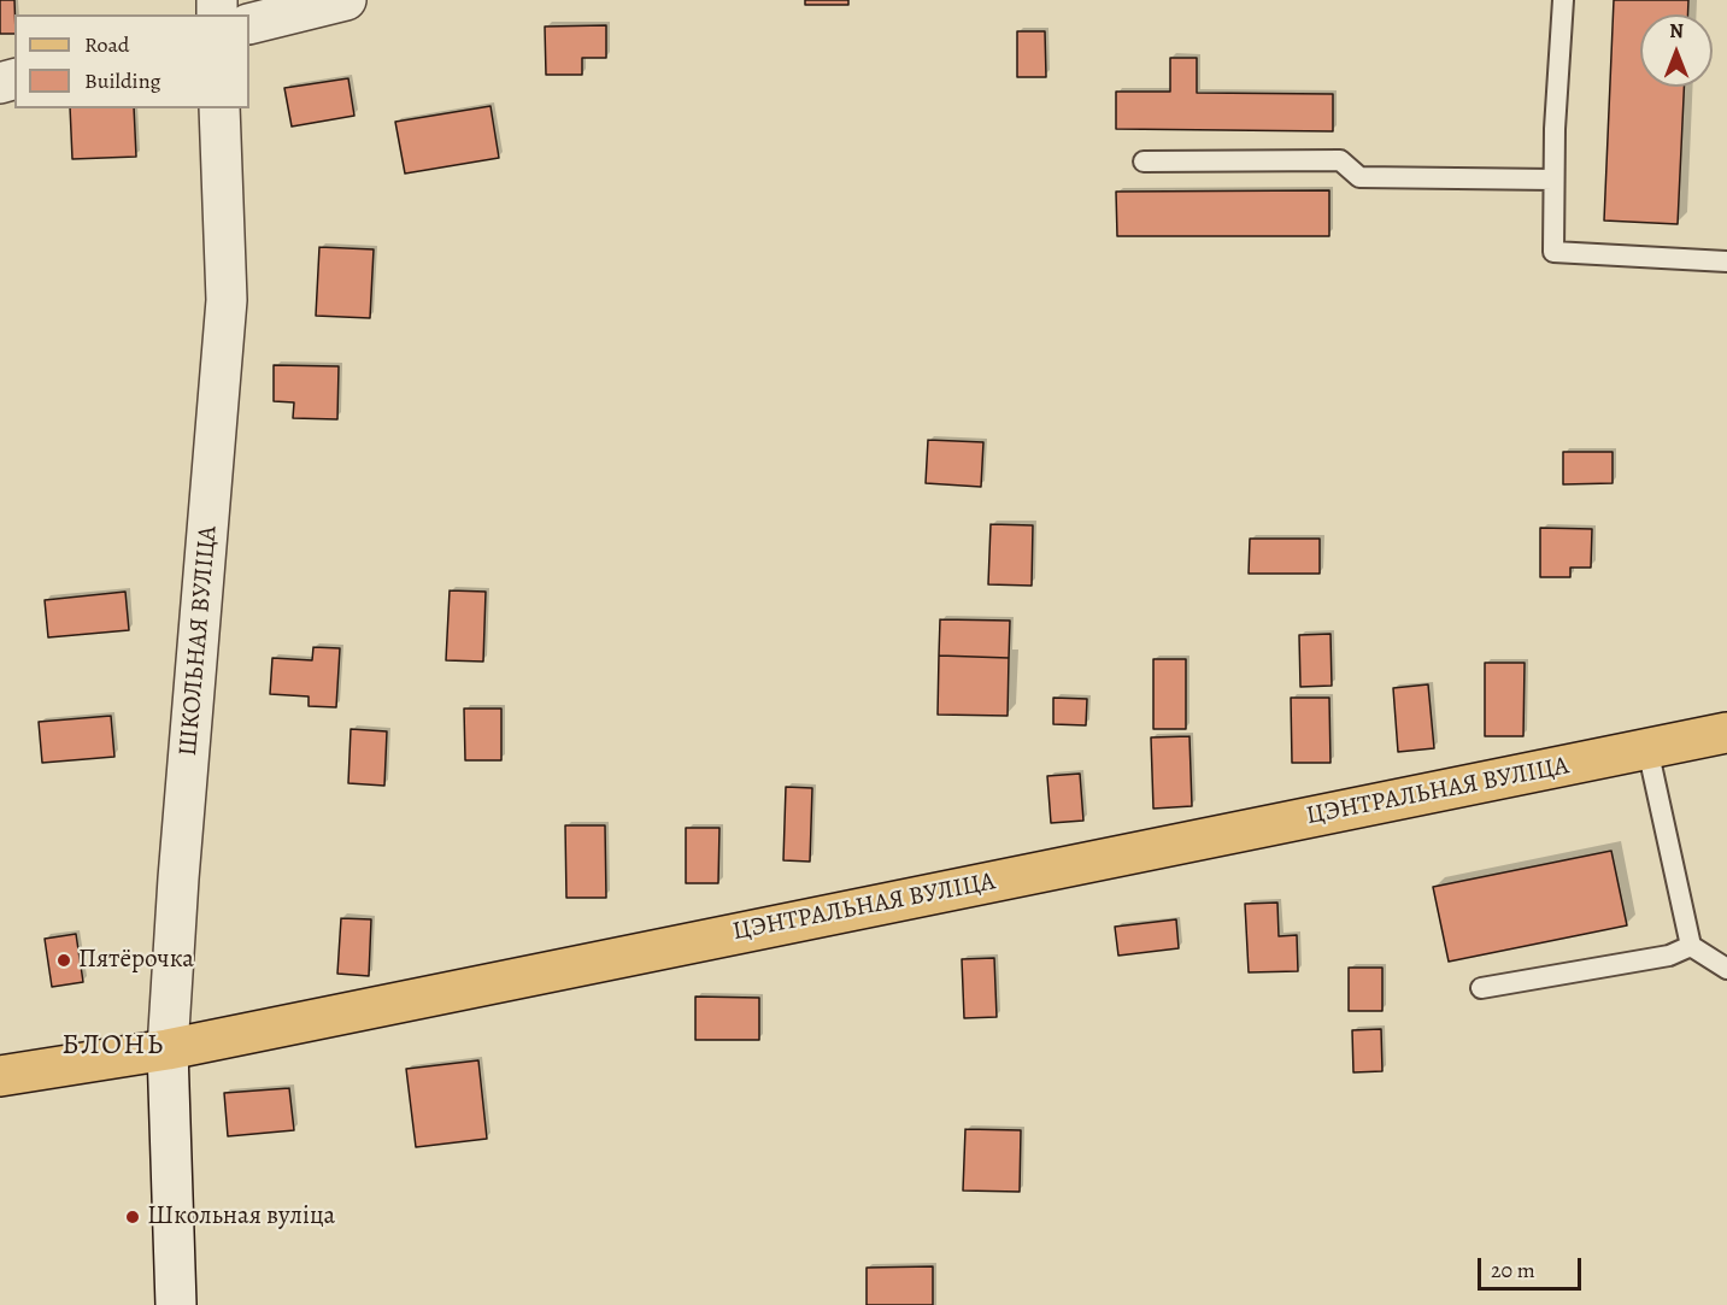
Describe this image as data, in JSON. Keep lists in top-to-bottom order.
{
  "streets": {
    "main road": ["ЦЭНТРАЛЬНАЯ ВУЛІЦА"],
    "street": ["ШКОЛЬНАЯ ВУЛІЦА"]
  },
  "crossings": [
    ["ШКОЛЬНАЯ ВУЛІЦА", "ЦЭНТРАЛЬНАЯ ВУЛІЦА"]
  ],
  "districts": ["БЛОНЬ"],
  "places": ["Пятёрочка", "Школьная вуліца"],
  "legend": ["Road", "Building"],
  "scale_bar": "20 m",
  "north": "top"
}
